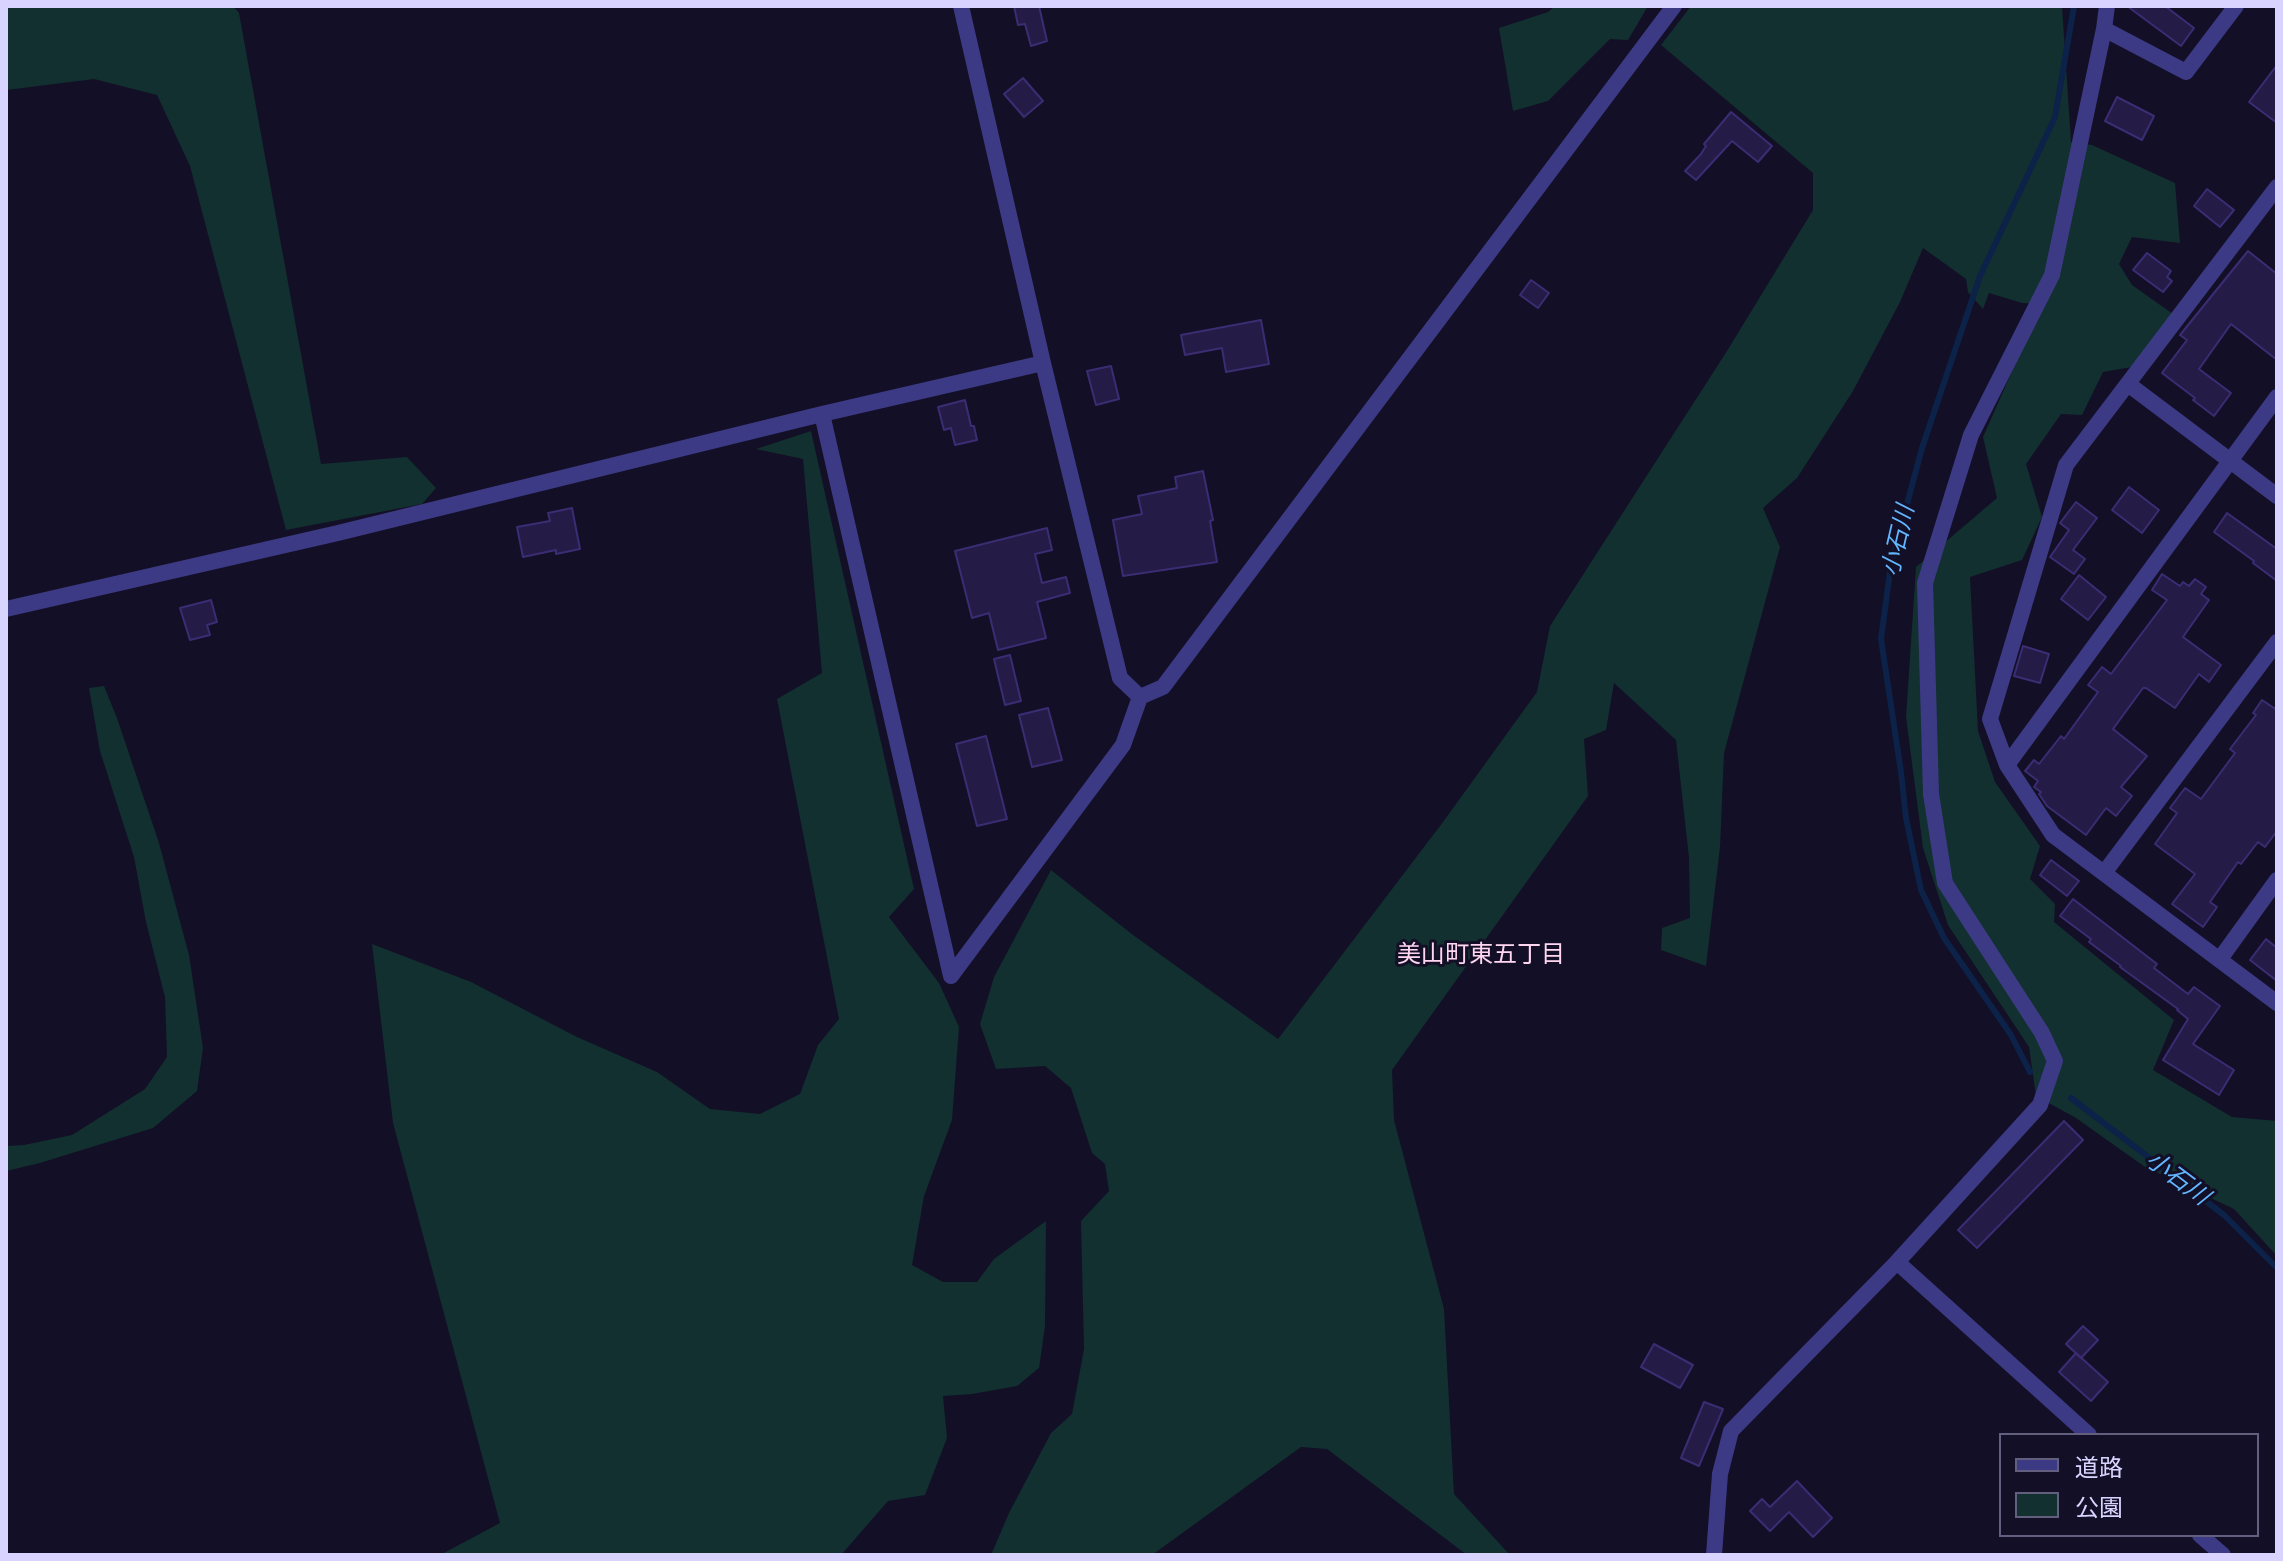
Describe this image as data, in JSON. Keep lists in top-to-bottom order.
{
  "districts": ["美山町東五丁目"],
  "water": ["小石川"],
  "legend": ["道路", "公園"]
}
